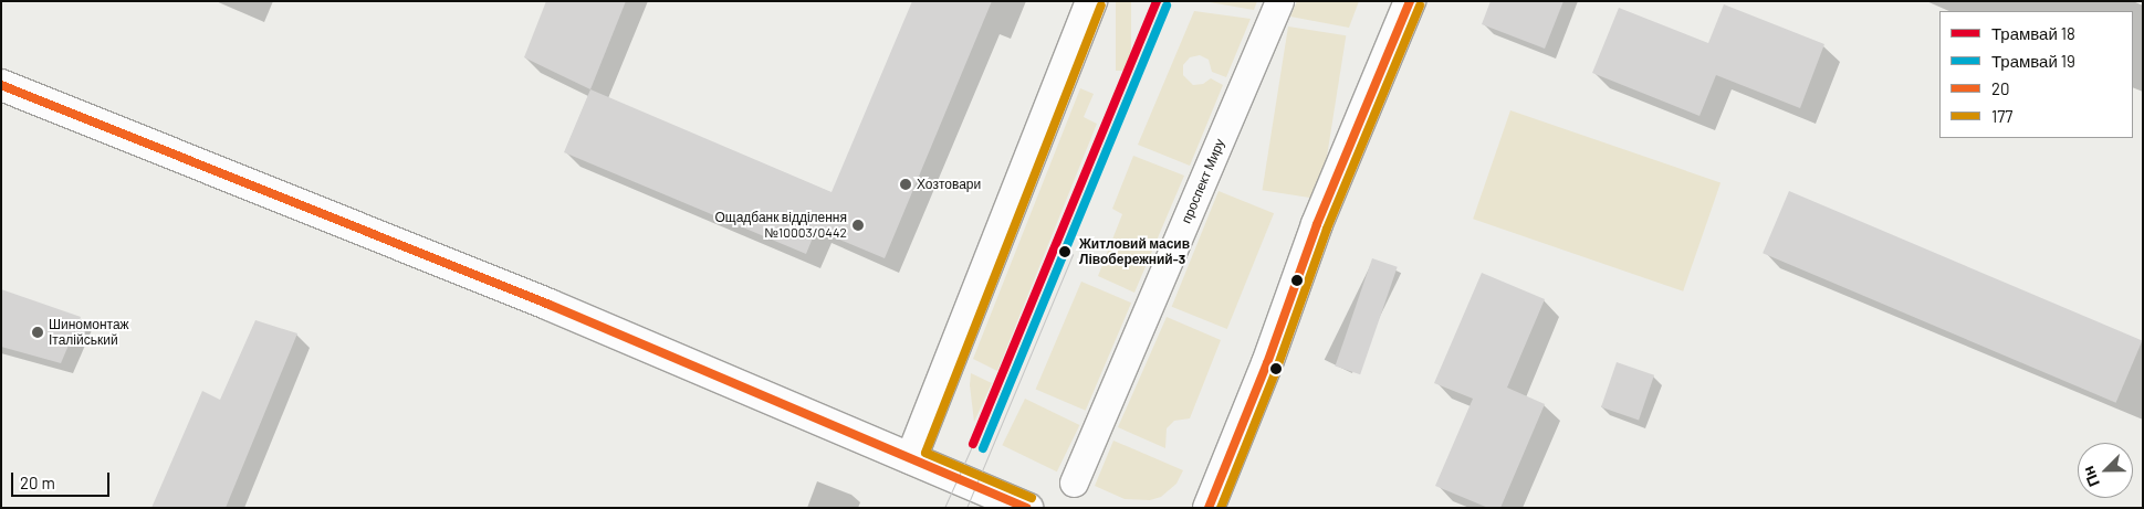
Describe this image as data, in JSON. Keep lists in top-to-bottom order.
{
  "streets": {
    "street": ["проспект Миру"]
  },
  "places": [
    "Хозтовари",
    "Ощадбанк відділення №10003/0442",
    "Житловий масив Лівобережний-3",
    "Шиномонтаж Італійський"
  ],
  "lines": [
    "tram line 18",
    "transit line 20",
    "tram line 19",
    "transit line 177"
  ],
  "legend": [
    "Трамвай 18",
    "Трамвай 19",
    "20",
    "177"
  ],
  "scale_bar": "20 m",
  "north": "bottom left"
}
